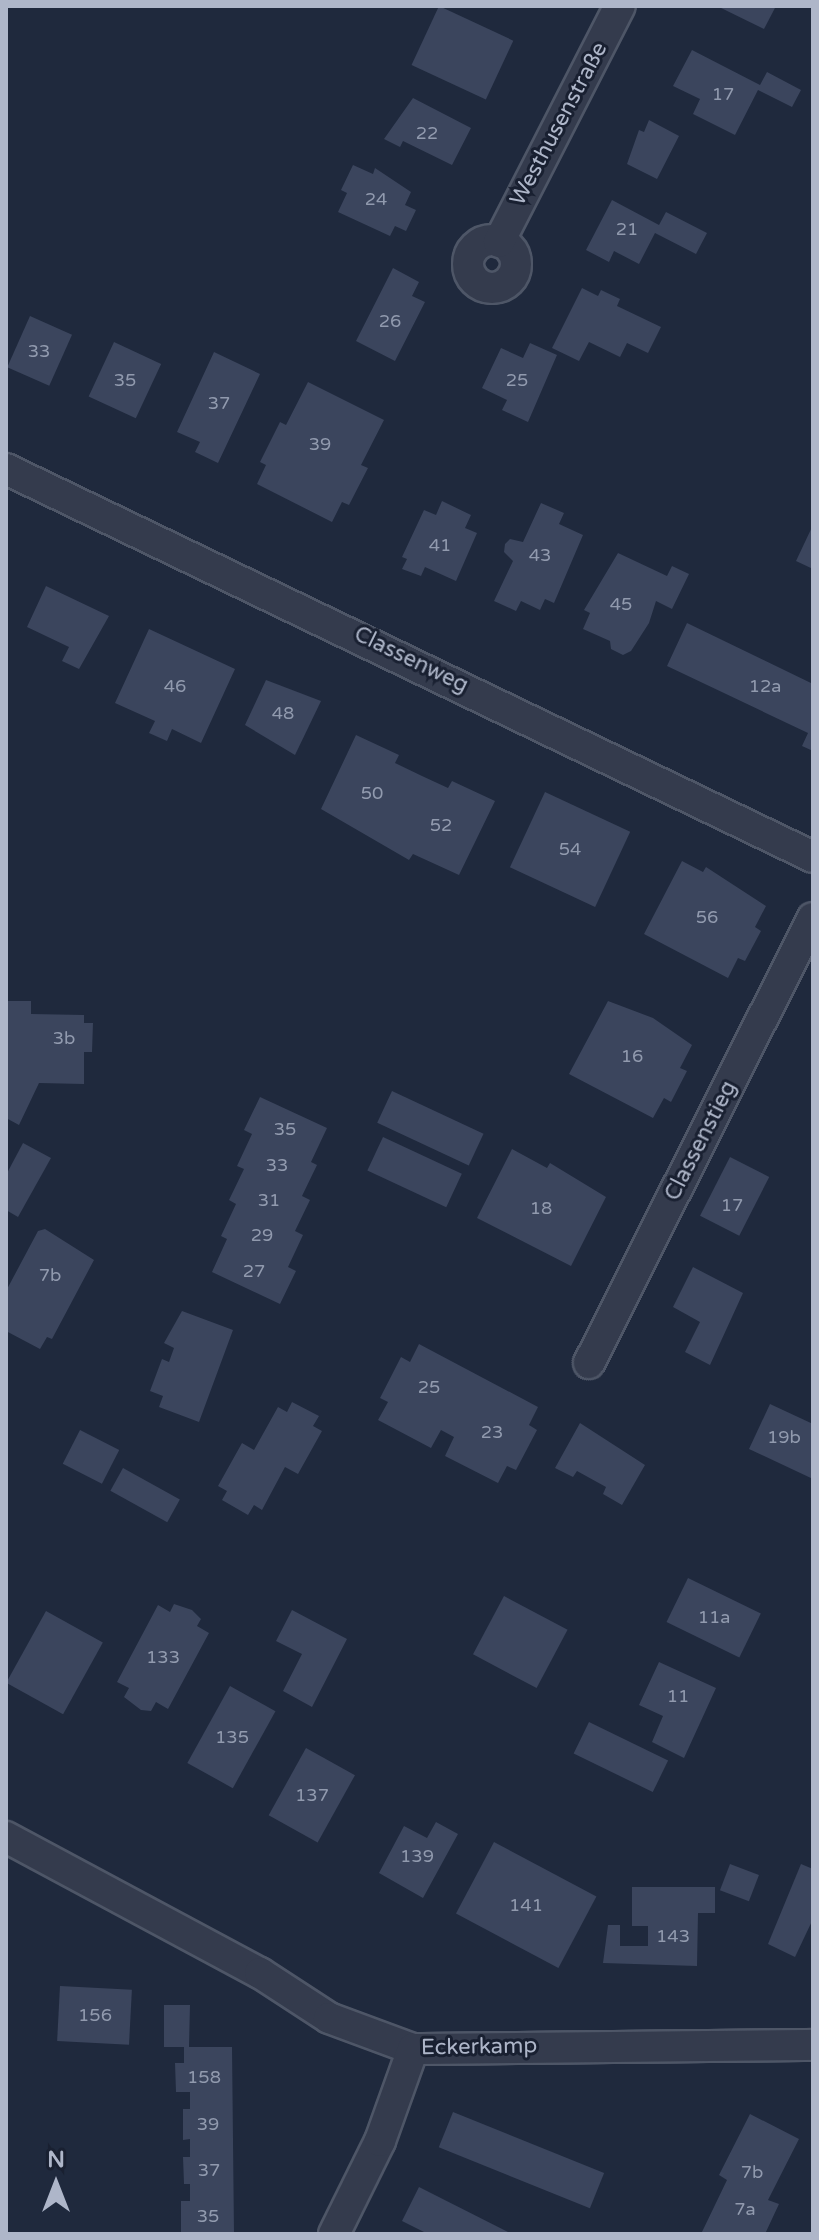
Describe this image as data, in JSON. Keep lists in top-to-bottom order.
{
  "streets": {
    "street": [
      "Westhusenstraße",
      "Classenweg",
      "Classenstieg",
      "Eckerkamp"
    ]
  },
  "house_numbers": [
    "17",
    "22",
    "24",
    "21",
    "26",
    "33",
    "35",
    "25",
    "37",
    "39",
    "41",
    "43",
    "45",
    "46",
    "12a",
    "48",
    "50",
    "52",
    "54",
    "56",
    "3b",
    "16",
    "35",
    "33",
    "31",
    "17",
    "18",
    "29",
    "27",
    "7b",
    "25",
    "23",
    "19b",
    "11a",
    "133",
    "11",
    "135",
    "137",
    "139",
    "141",
    "143",
    "156",
    "158",
    "39",
    "37",
    "7b",
    "7a",
    "35"
  ],
  "north": "top"
}
